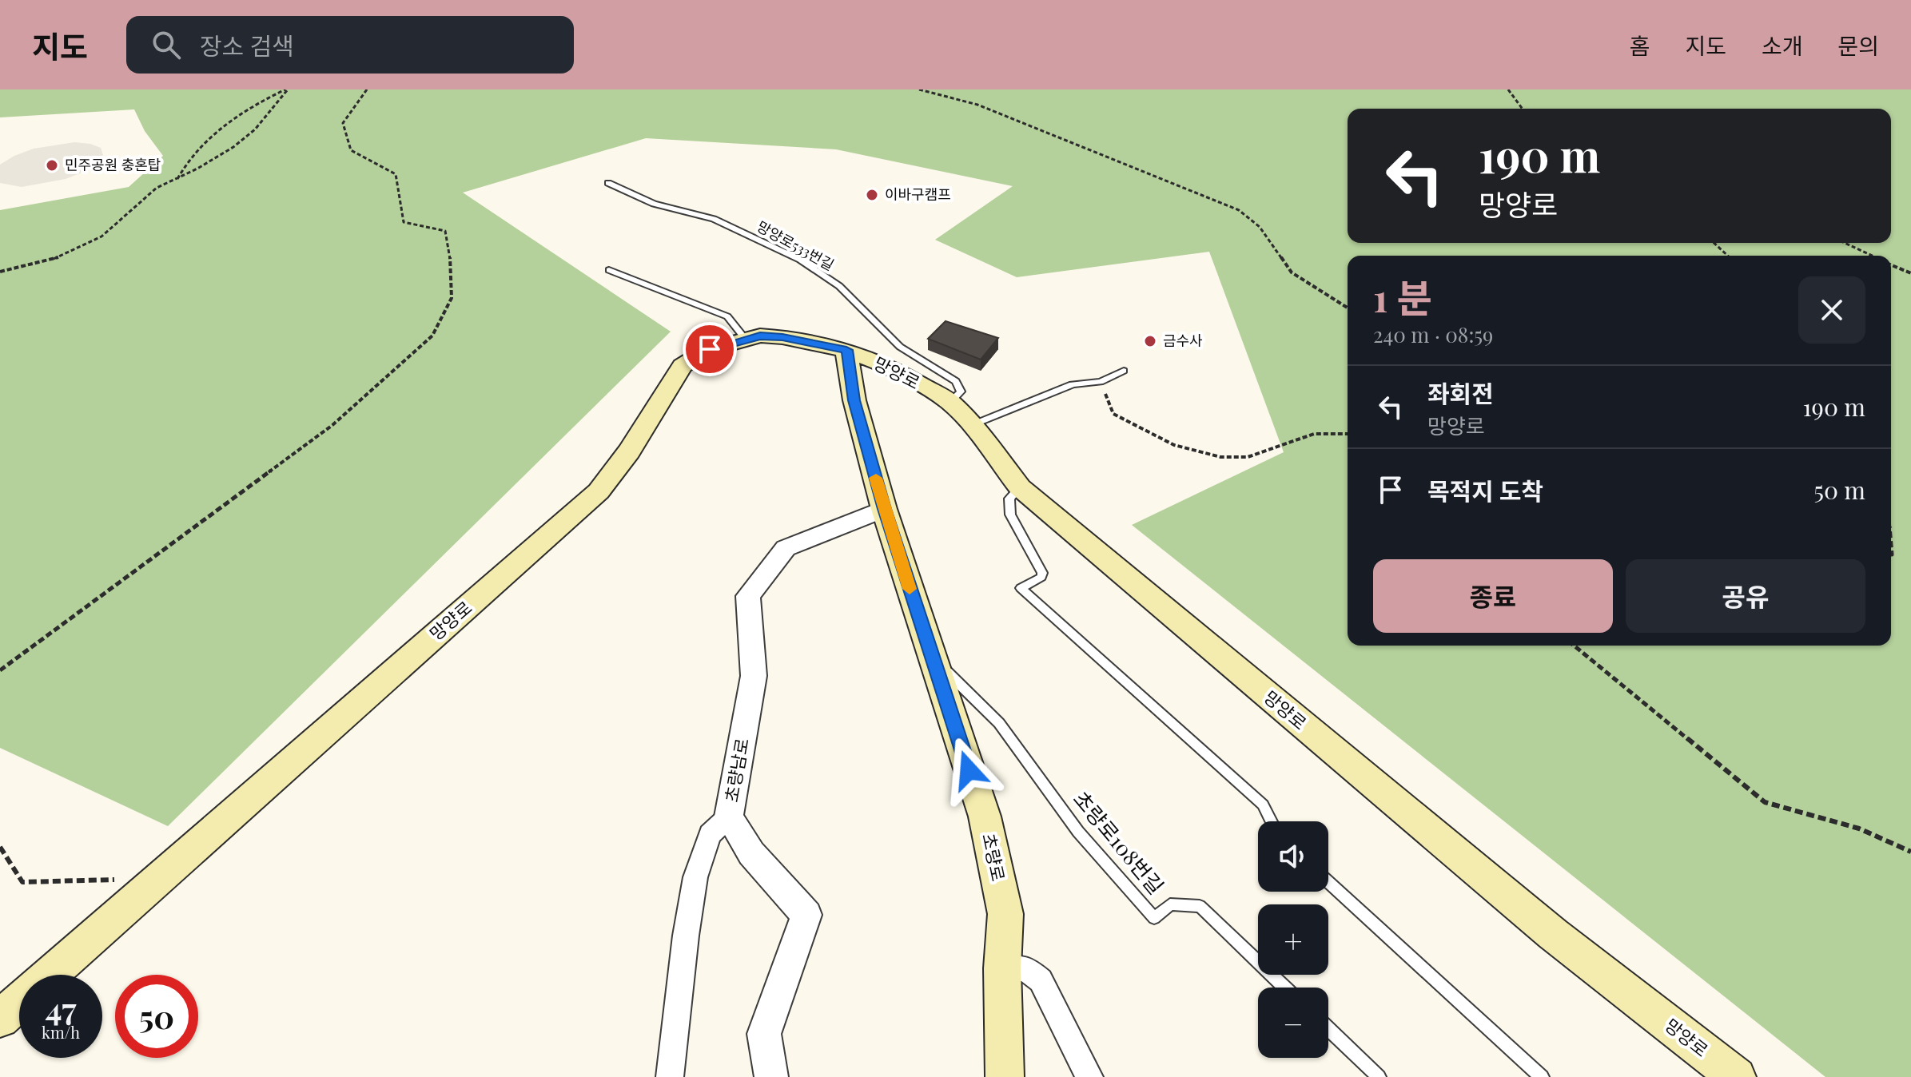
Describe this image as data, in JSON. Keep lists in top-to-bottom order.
{
  "streets": {
    "main road": ["망양로", "초량로"],
    "street": ["초량남로"],
    "lane": ["망양로533번길", "초량로108번길"]
  },
  "crossings": [
    ["망양로533번길", "망양로"],
    ["망양로", "초량로"],
    ["초량남로", "초량로"],
    ["초량로108번길", "초량로"]
  ],
  "places": ["민주공원 충혼탑", "이바구캠프", "금수사"],
  "page": {
    "header": "지도",
    "search": "장소 검색",
    "nav": [
      "홈",
      "지도",
      "소개",
      "문의"
    ],
    "turn": ["190 m", "망양로"],
    "heading": ["1 분", "240 m · 08:59"],
    "list": [
      {
        "name": "좌회전",
        "note": "망양로",
        "value": "190 m"
      },
      {
        "name": "목적지 도착",
        "value": "50 m"
      }
    ],
    "buttons": ["종료", "공유"],
    "map_buttons": ["+", "−"],
    "speed": "47 km/h",
    "limit": "50"
  }
}
